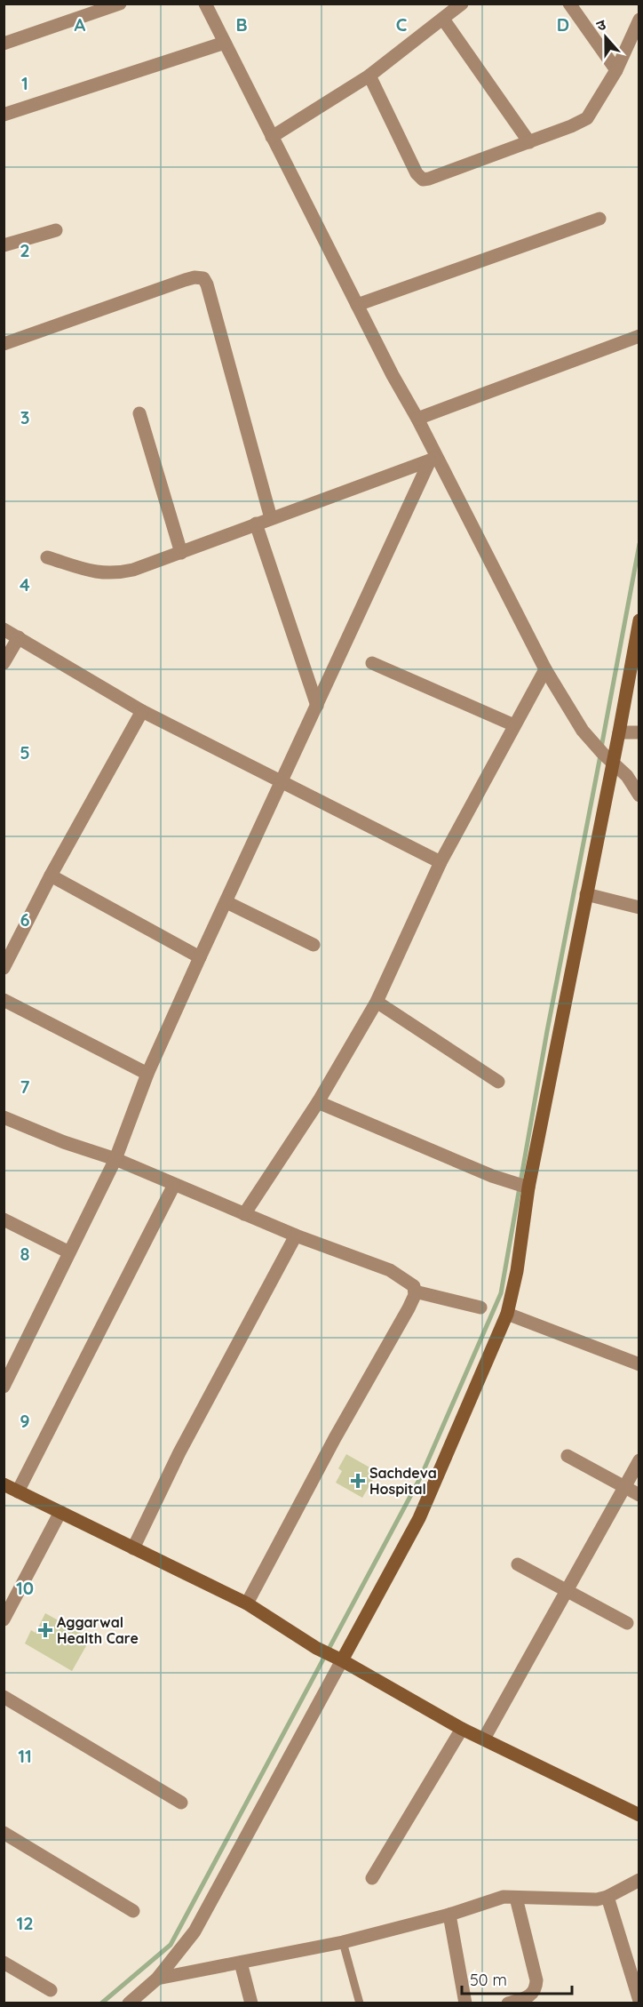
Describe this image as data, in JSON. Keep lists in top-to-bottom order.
{
  "places": {
    "health": ["Sachdeva Hospital", "Aggarwal Health Care"]
  },
  "scale_bar": "50 m",
  "north": "top",
  "grid": {
    "columns": [
      "A",
      "B",
      "C",
      "D"
    ],
    "rows": [
      "1",
      "2",
      "3",
      "4",
      "5",
      "6",
      "7",
      "8",
      "9",
      "10",
      "11",
      "12"
    ]
  }
}
